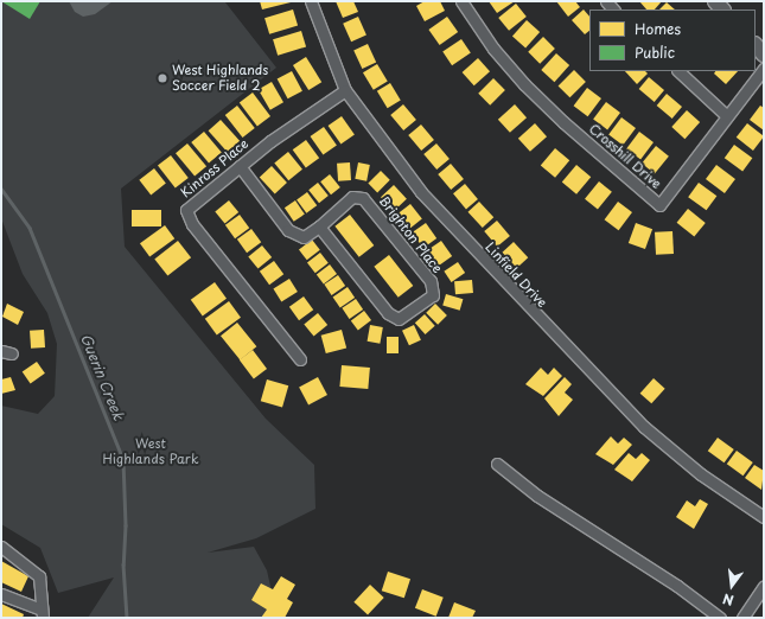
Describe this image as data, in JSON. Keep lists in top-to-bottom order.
{
  "streets": {
    "street": [
      "Crosshill Drive",
      "Kinross Place",
      "Brighton Place",
      "Linfield Drive"
    ]
  },
  "crossings": [
    ["Kinross Place", "Brighton Place"],
    ["Kinross Place", "Linfield Drive"]
  ],
  "water": ["Guerin Creek"],
  "parks": ["West Highlands Park"],
  "places": ["West Highlands Soccer Field 2"],
  "legend": ["Homes", "Public"],
  "north": "bottom"
}
